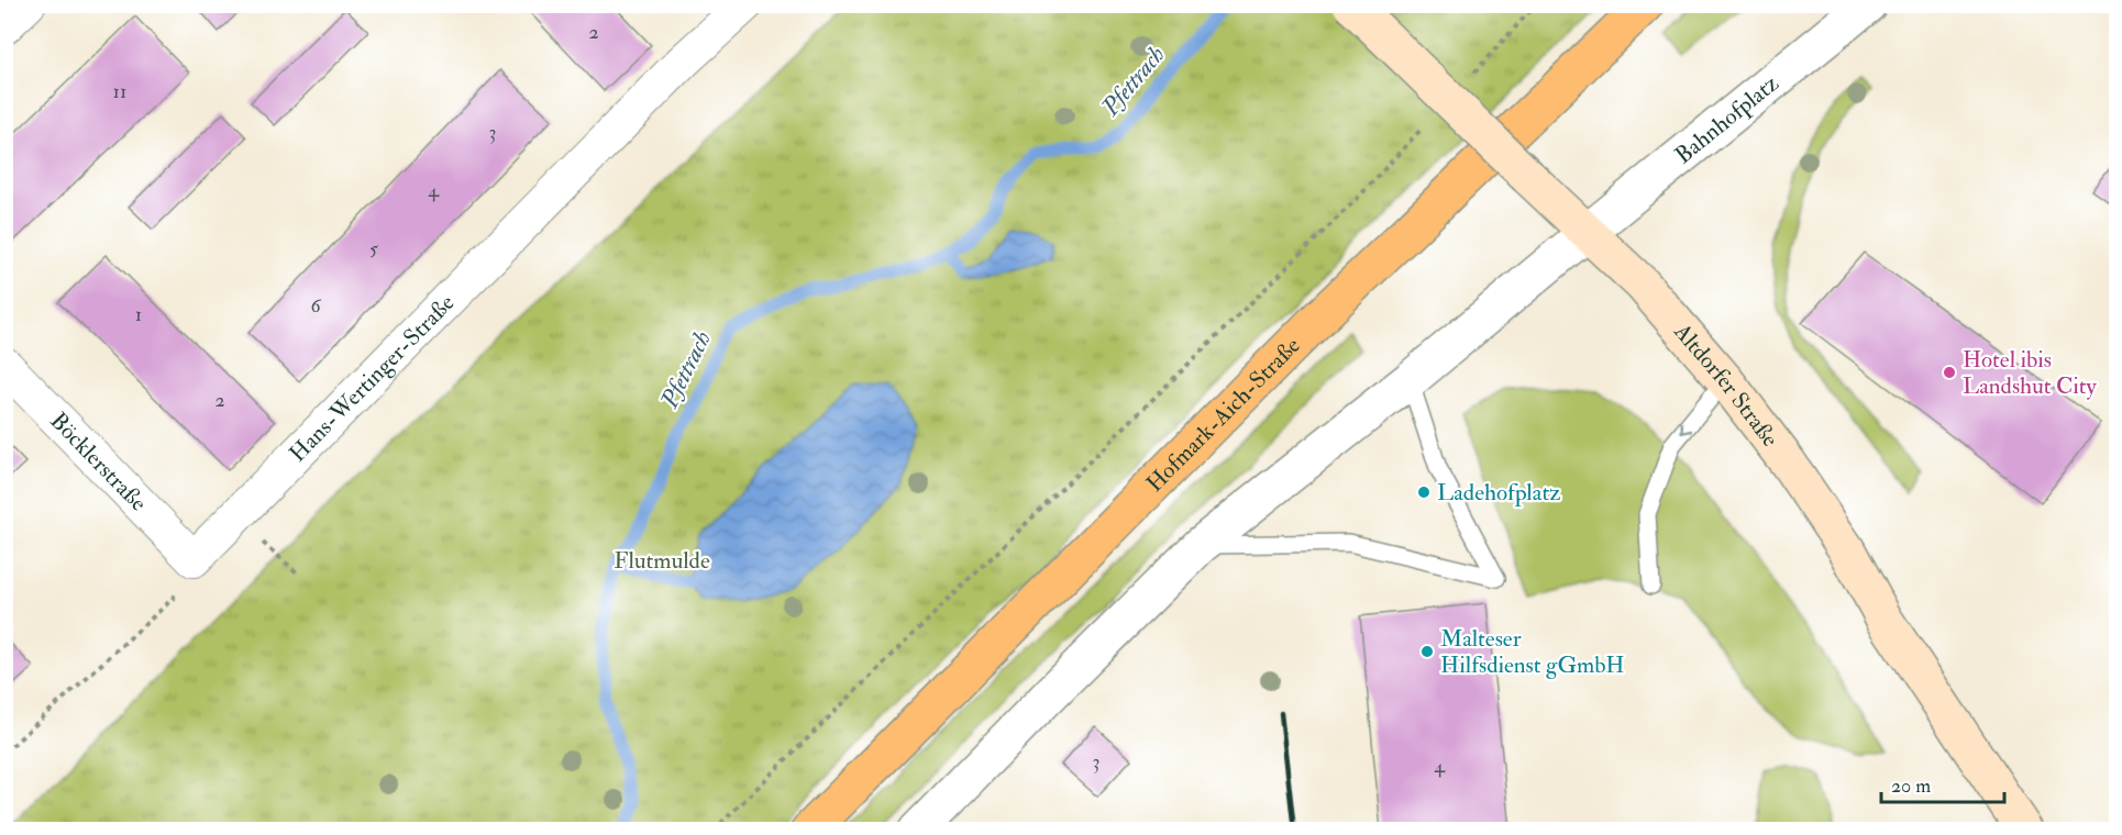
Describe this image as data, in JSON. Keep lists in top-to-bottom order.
{
  "streets": {
    "main road": ["Altdorfer Straße", "Hofmark-Aich-Straße"],
    "street": ["Bahnhofplatz", "Hans-Wertinger-Straße", "Böcklerstraße"]
  },
  "crossings": [
    ["Bahnhofplatz", "Altdorfer Straße"],
    ["Hans-Wertinger-Straße", "Böcklerstraße"]
  ],
  "water": ["Pfettrach"],
  "parks": ["Flutmulde"],
  "places": ["Hotel ibis Landshut City", "Ladehofplatz", "Malteser Hilfsdienst gGmbH"],
  "house_numbers": [
    "2",
    "11",
    "3",
    "4",
    "5",
    "6",
    "1",
    "2",
    "3",
    "4"
  ],
  "scale_bar": "20 m"
}
